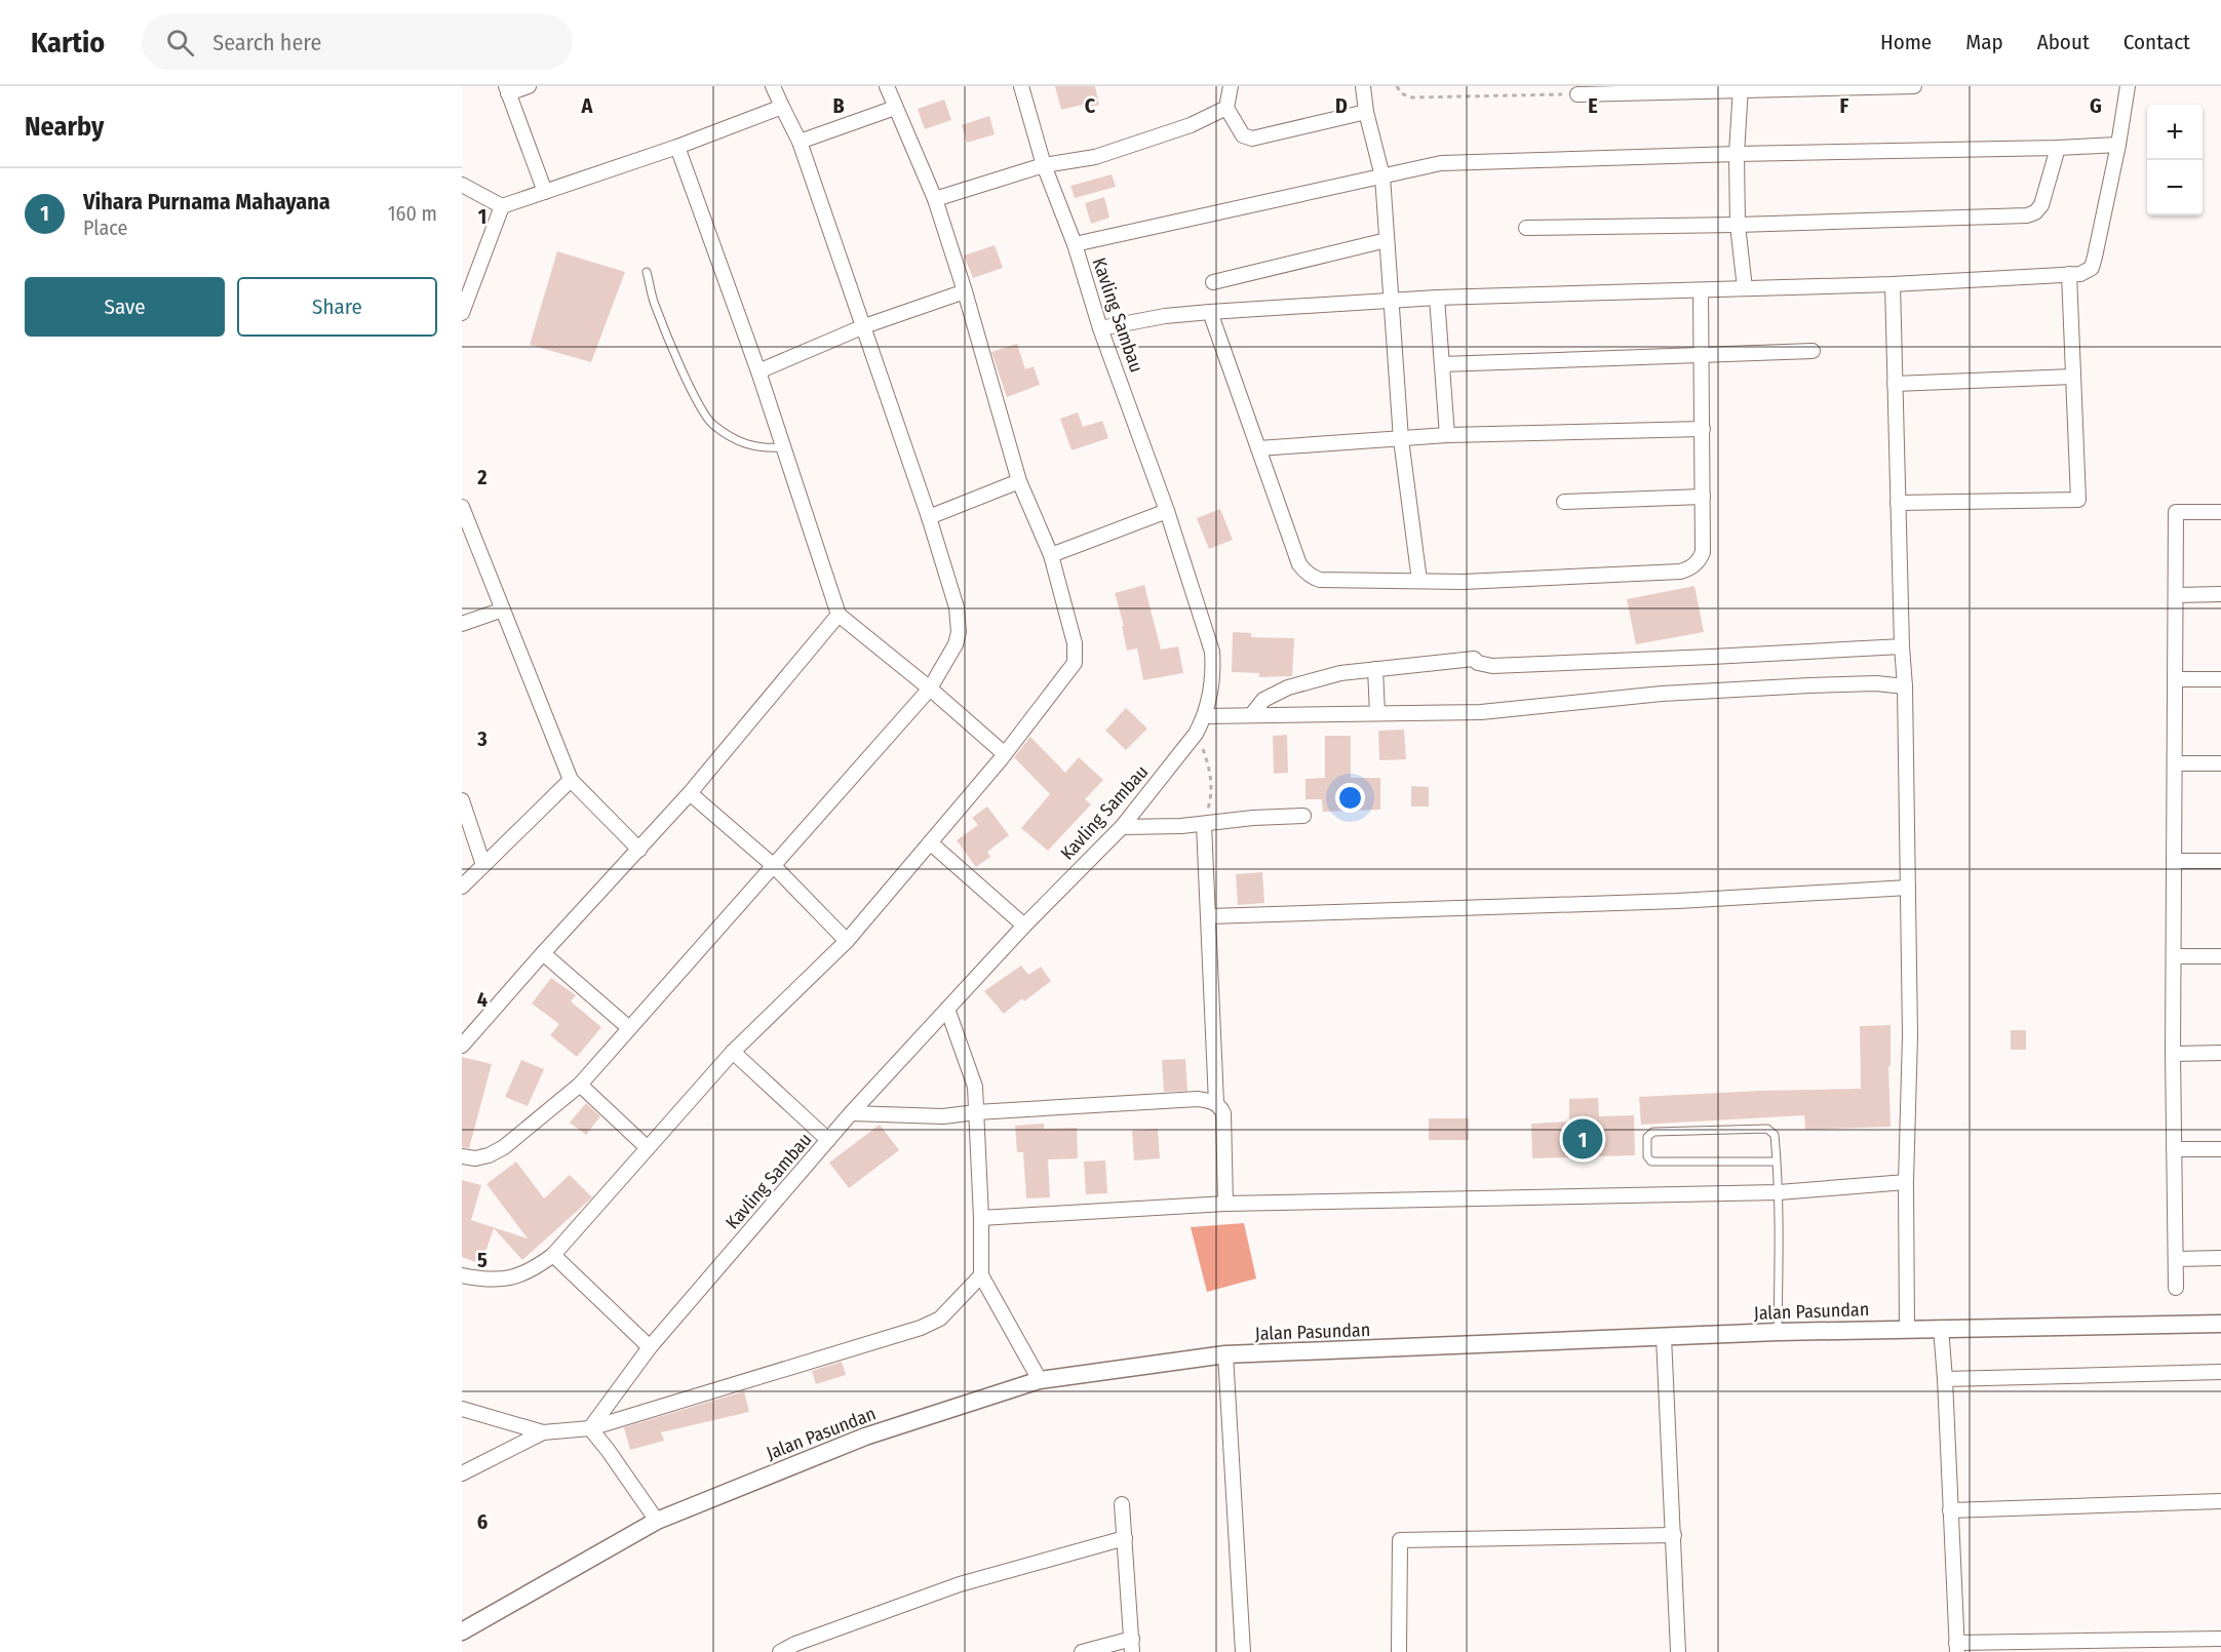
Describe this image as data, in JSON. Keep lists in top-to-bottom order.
{
  "streets": {
    "street": ["Kavling Sambau", "Jalan Pasundan"]
  },
  "page": {
    "header": "Kartio",
    "search": "Search here",
    "nav": [
      "Home",
      "Map",
      "About",
      "Contact"
    ],
    "heading": "Nearby",
    "map_buttons": ["+", "−"],
    "list": [
      {
        "mark": "1",
        "name": "Vihara Purnama Mahayana",
        "note": "Place",
        "value": "160 m"
      }
    ],
    "buttons": ["Save", "Share"],
    "pins": "1"
  },
  "grid": {
    "columns": [
      "A",
      "B",
      "C",
      "D",
      "E",
      "F",
      "G"
    ],
    "rows": [
      "1",
      "2",
      "3",
      "4",
      "5",
      "6"
    ]
  }
}
